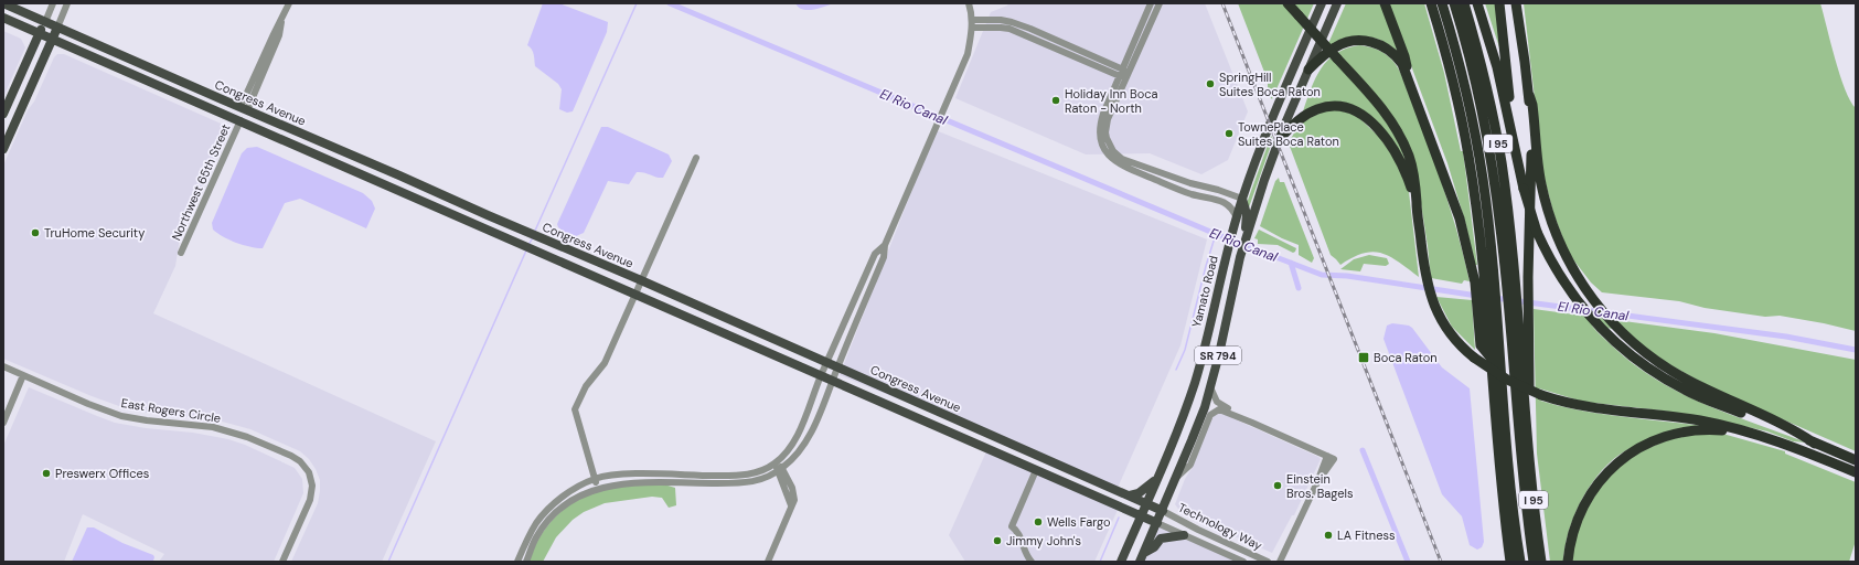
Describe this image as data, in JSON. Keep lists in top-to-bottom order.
{
  "streets": {
    "highway": ["I 95"],
    "main road": ["Congress Avenue", "Yamato Road", "SR 794"],
    "street": ["Northwest 65th Street", "East Rogers Circle", "Technology Way"]
  },
  "crossings": [
    ["Congress Avenue", "Northwest 65th Street"],
    ["Congress Avenue", "Yamato Road"],
    ["Congress Avenue", "SR 794"],
    ["Congress Avenue", "Technology Way"],
    ["SR 794", "Technology Way"]
  ],
  "water": ["El Rio Canal"],
  "places": {
    "other": [
      "SpringHill Suites Boca Raton",
      "Holiday Inn Boca Raton - North",
      "TownePlace Suites Boca Raton",
      "TruHome Security",
      "Preswerx Offices",
      "Einstein Bros. Bagels",
      "Wells Fargo",
      "LA Fitness",
      "Jimmy John's"
    ],
    "transit": ["Boca Raton"]
  }
}
